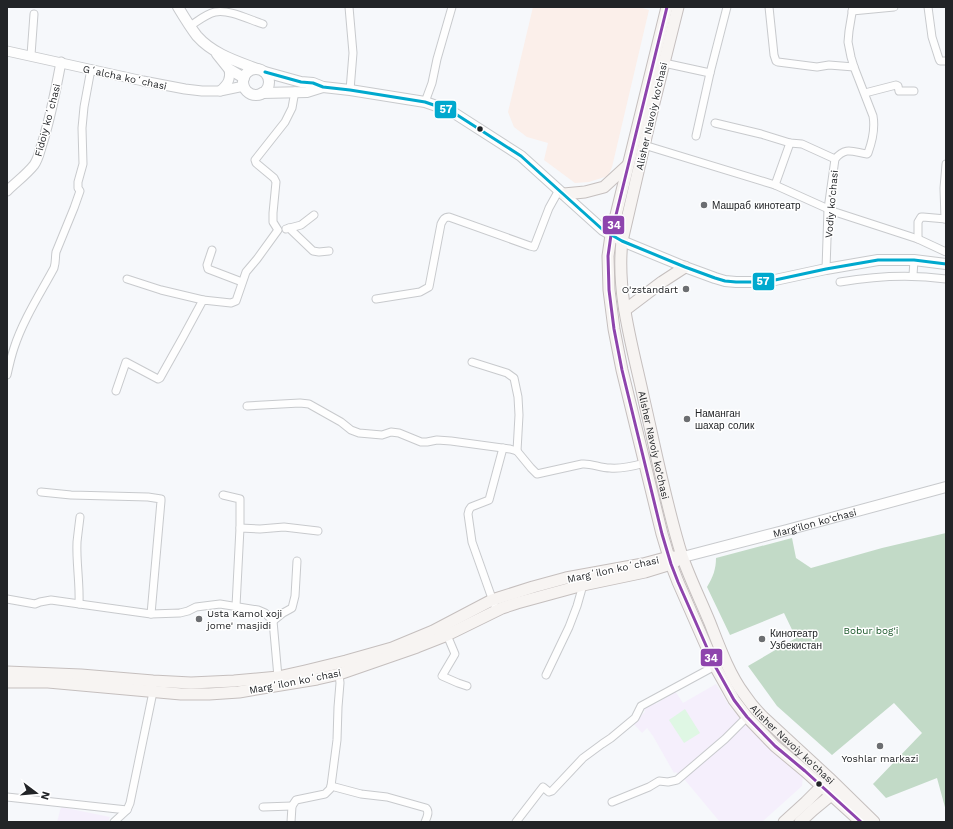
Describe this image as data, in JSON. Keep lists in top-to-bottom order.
{
  "streets": {
    "main road": ["Alisher Navoiy ko'chasi", "Marg'ilon ko'chasi", "Margʻilon koʻchasi"],
    "street": ["Gʻalcha koʻchasi", "Fidoiy koʻchasi", "Vodiy ko'chasi"]
  },
  "crossings": [
    ["Gʻalcha koʻchasi", "Fidoiy koʻchasi"],
    ["Alisher Navoiy ko'chasi", "Marg'ilon ko'chasi"],
    ["Alisher Navoiy ko'chasi", "Margʻilon koʻchasi"],
    ["Marg'ilon ko'chasi", "Margʻilon koʻchasi"]
  ],
  "parks": ["Bobur bog'i"],
  "places": [
    "Машраб кинотеатр",
    "O'zstandart",
    "Наманган шахар солик",
    "Usta Kamol xoji jome' masjidi",
    "Кинотеатр Узбекистан",
    "Yoshlar markazi"
  ],
  "lines": ["transit line 34", "transit line 57"],
  "north": "right"
}
